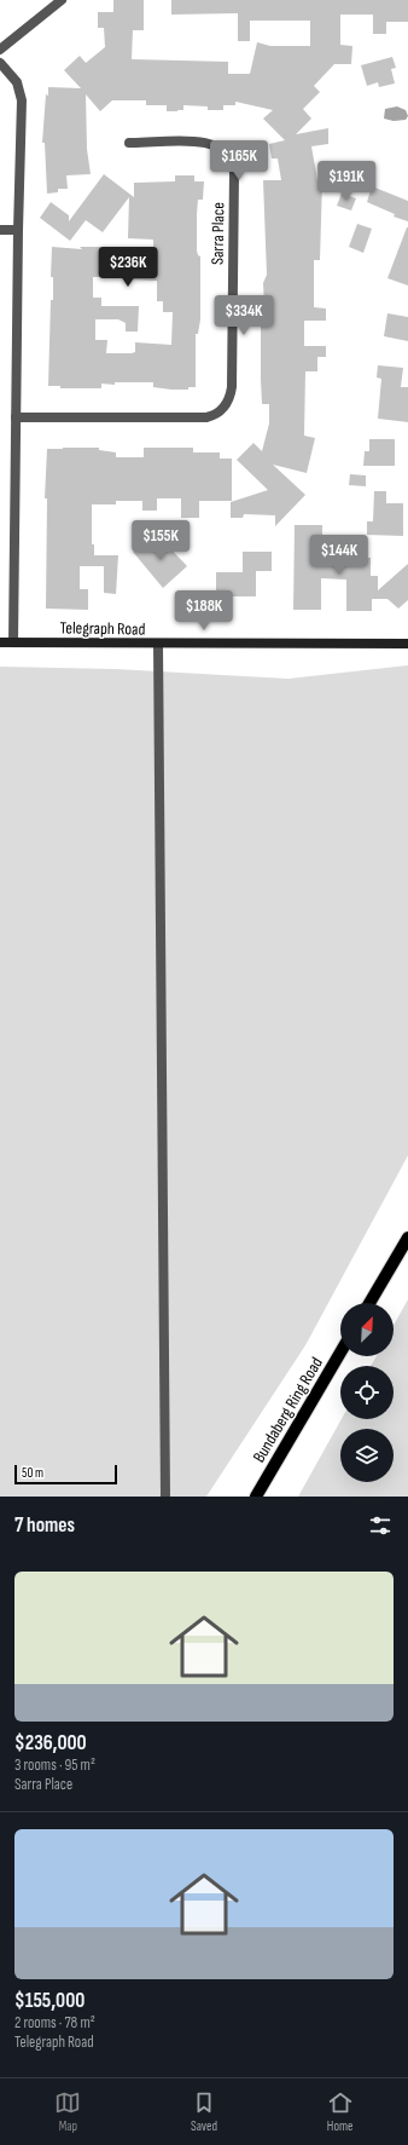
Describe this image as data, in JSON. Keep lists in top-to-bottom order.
{
  "streets": {
    "main road": ["Bundaberg Ring Road"],
    "street": ["Sarra Place", "Telegraph Road"]
  },
  "scale_bar": "50 m",
  "north": "top right",
  "page": {
    "price": [
      "$165K",
      "$191K",
      "$236K",
      "$334K",
      "$155K",
      "$144K",
      "$188K"
    ],
    "scale": "50 m",
    "heading": "7 homes",
    "list": [
      {
        "name": "$236,000",
        "note": "3 rooms · 95 m² · Sarra Place"
      },
      {
        "name": "$155,000",
        "note": "2 rooms · 78 m² · Telegraph Road"
      }
    ],
    "tabs": ["Map", "Saved", "Home"]
  }
}
